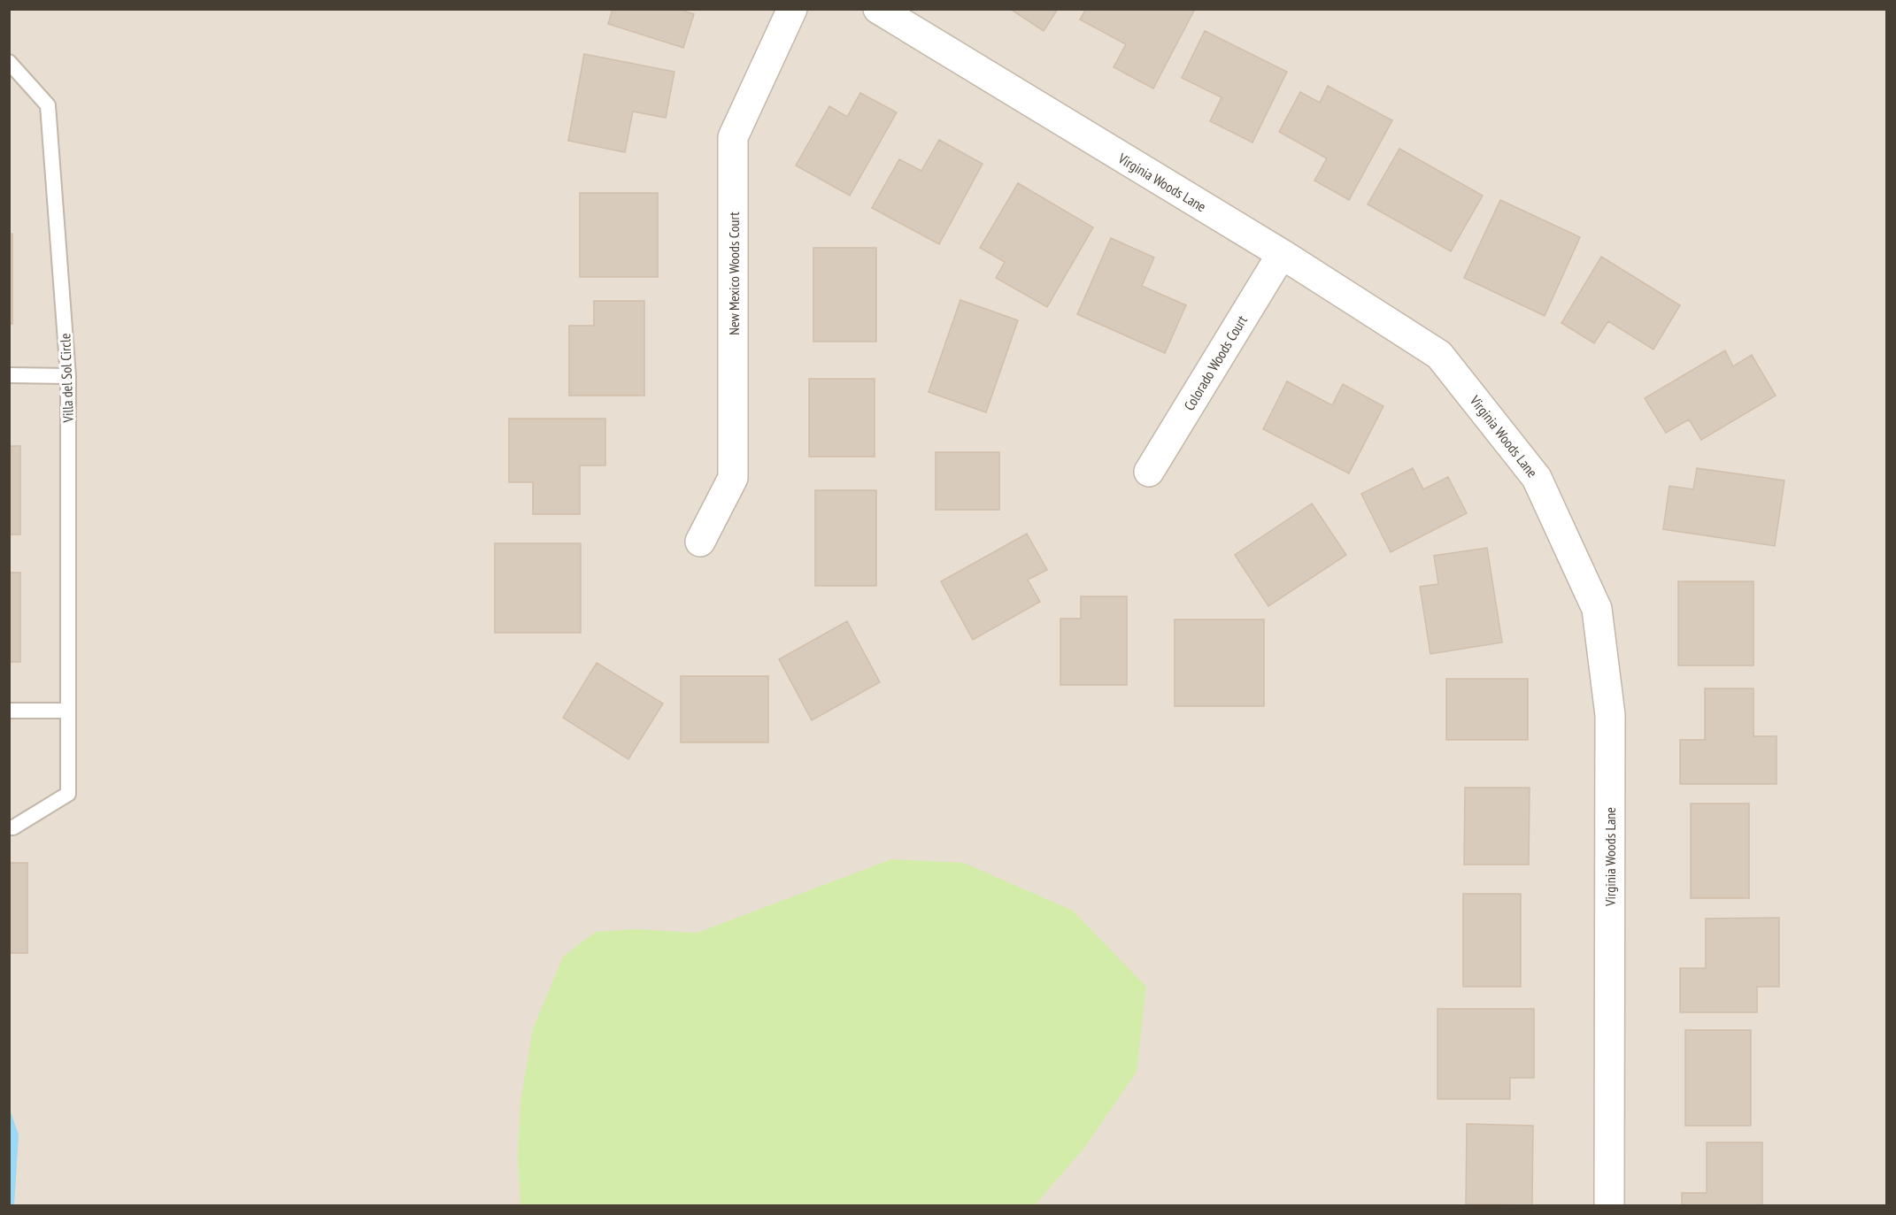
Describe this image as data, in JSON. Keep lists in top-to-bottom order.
{
  "streets": {
    "street": ["Virginia Woods Lane", "New Mexico Woods Court", "Colorado Woods Court"],
    "lane": ["Villa del Sol Circle"]
  },
  "crossings": [
    ["Virginia Woods Lane", "Colorado Woods Court"]
  ]
}
